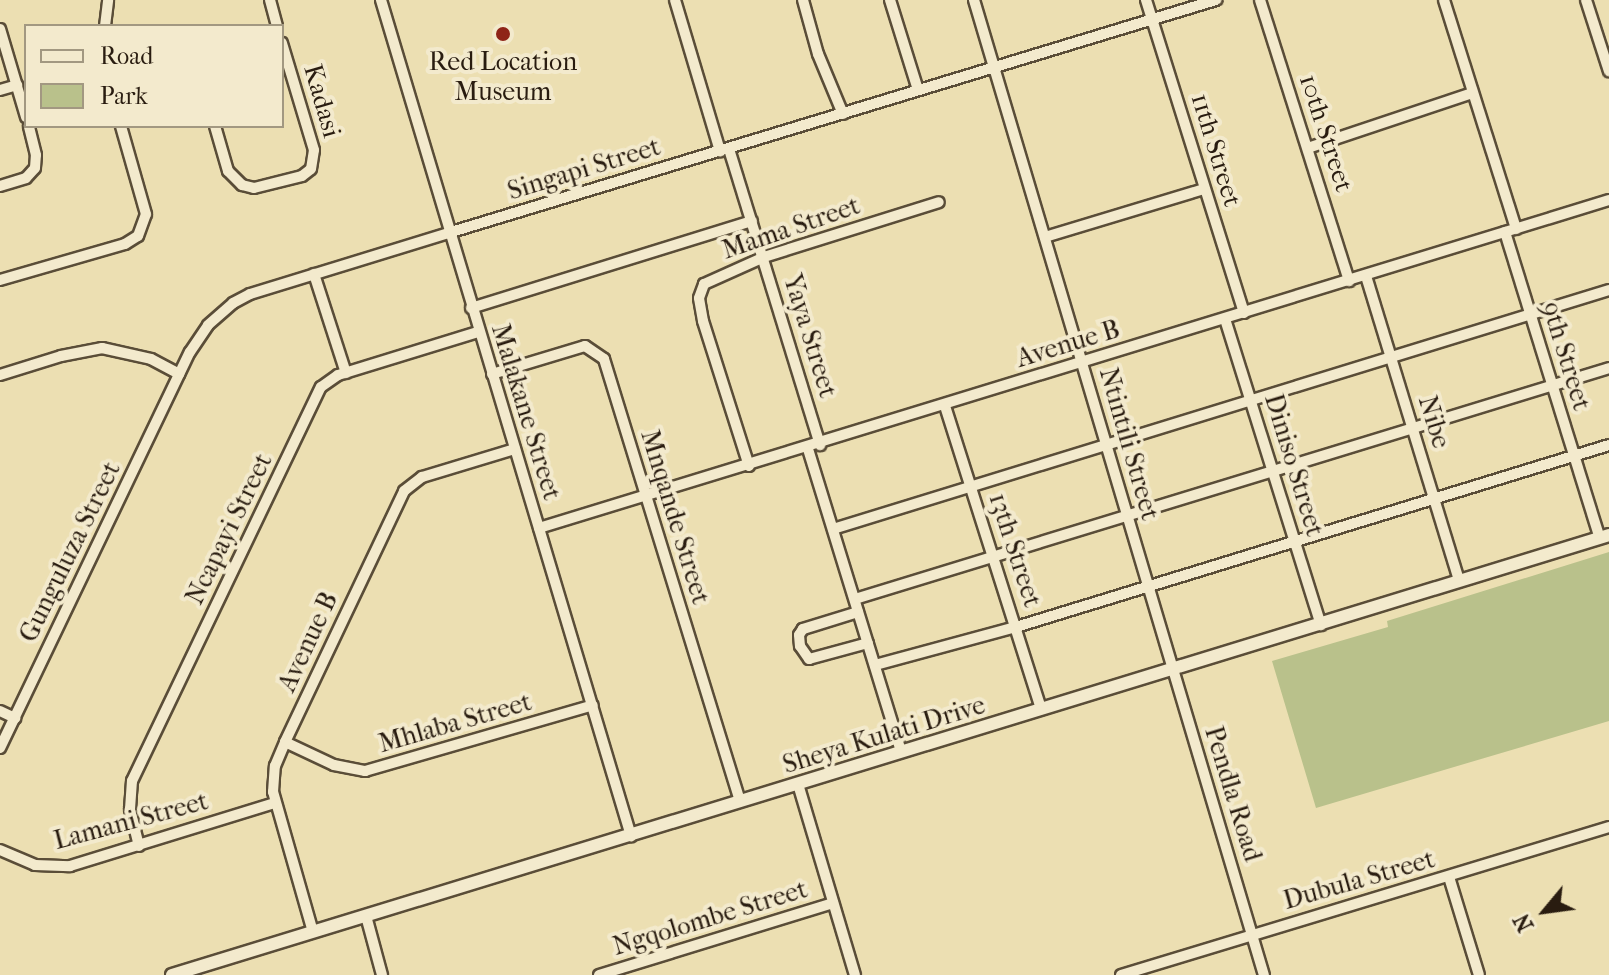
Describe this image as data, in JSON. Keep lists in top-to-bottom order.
{
  "streets": {
    "street": [
      "Kadasi",
      "10th Street",
      "11th Street",
      "Singapi Street",
      "Mama Street",
      "Yaya Street",
      "Avenue B",
      "9th Street",
      "Malakane Street",
      "Nibe",
      "Ntintili Street",
      "Diniso Street",
      "Mnqande Street",
      "Ncapayi Street",
      "13th Street",
      "Gunguluza Street",
      "Mhlaba Street",
      "Sheya Kulati Drive",
      "Pendla Road",
      "Lamani Street",
      "Dubula Street",
      "Ngqolombe Street"
    ]
  },
  "crossings": [
    ["10th Street", "Avenue B"],
    ["11th Street", "Singapi Street"],
    ["11th Street", "Avenue B"],
    ["Singapi Street", "Yaya Street"],
    ["Singapi Street", "Malakane Street"],
    ["Singapi Street", "Ntintili Street"],
    ["Singapi Street", "Gunguluza Street"],
    ["Mama Street", "Yaya Street"],
    ["Mama Street", "Avenue B"],
    ["Yaya Street", "Avenue B"],
    ["Avenue B", "9th Street"],
    ["Avenue B", "Malakane Street"],
    ["Avenue B", "Nibe"],
    ["Avenue B", "Ntintili Street"],
    ["Avenue B", "Diniso Street"],
    ["Avenue B", "Mnqande Street"],
    ["Avenue B", "13th Street"],
    ["Avenue B", "Mhlaba Street"],
    ["Avenue B", "Sheya Kulati Drive"],
    ["Avenue B", "Lamani Street"],
    ["9th Street", "Sheya Kulati Drive"],
    ["Malakane Street", "Mnqande Street"],
    ["Malakane Street", "Ncapayi Street"],
    ["Malakane Street", "Mhlaba Street"],
    ["Malakane Street", "Sheya Kulati Drive"],
    ["Nibe", "Sheya Kulati Drive"],
    ["Ntintili Street", "Sheya Kulati Drive"],
    ["Ntintili Street", "Pendla Road"],
    ["Diniso Street", "Sheya Kulati Drive"],
    ["Mnqande Street", "Sheya Kulati Drive"],
    ["Ncapayi Street", "Lamani Street"],
    ["13th Street", "Sheya Kulati Drive"],
    ["Sheya Kulati Drive", "Pendla Road"],
    ["Pendla Road", "Dubula Street"]
  ],
  "places": ["Red Location Museum"],
  "legend": ["Road", "Park"],
  "north": "bottom left"
}
